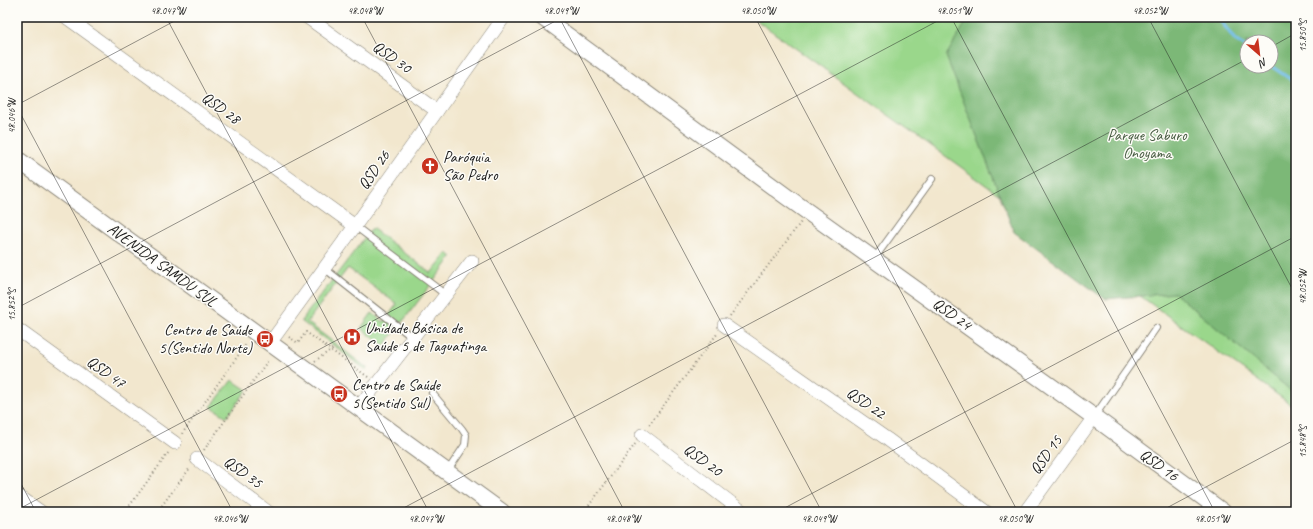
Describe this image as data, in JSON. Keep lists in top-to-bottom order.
{
  "streets": {
    "street": [
      "QSD 30",
      "QSD 28",
      "QSD 26",
      "AVENIDA SAMDU SUL",
      "QSD 24",
      "QSD 47",
      "QSD 22",
      "QSD 15",
      "QSD 20",
      "QSD 16",
      "QSD 35"
    ]
  },
  "crossings": [
    ["QSD 30", "QSD 26"],
    ["QSD 28", "QSD 26"],
    ["QSD 26", "AVENIDA SAMDU SUL"],
    ["QSD 24", "QSD 15"],
    ["QSD 24", "QSD 16"],
    ["QSD 15", "QSD 16"]
  ],
  "parks": ["Parque Saburo Onoyama"],
  "places": {
    "church": ["Paróquia São Pedro"],
    "hospital": ["Unidade Básica de Saúde 5 de Taguatinga"],
    "bus stop": ["Centro de Saúde 5(Sentido Norte)", "Centro de Saúde 5(Sentido Sul)"]
  },
  "north": "bottom right",
  "coordinates": [
    "48.047°W",
    "48.048°W",
    "48.049°W",
    "48.050°W",
    "48.051°W",
    "48.052°W",
    "15.850°S",
    "48.046°W",
    "15.852°S",
    "15.848°S"
  ]
}
